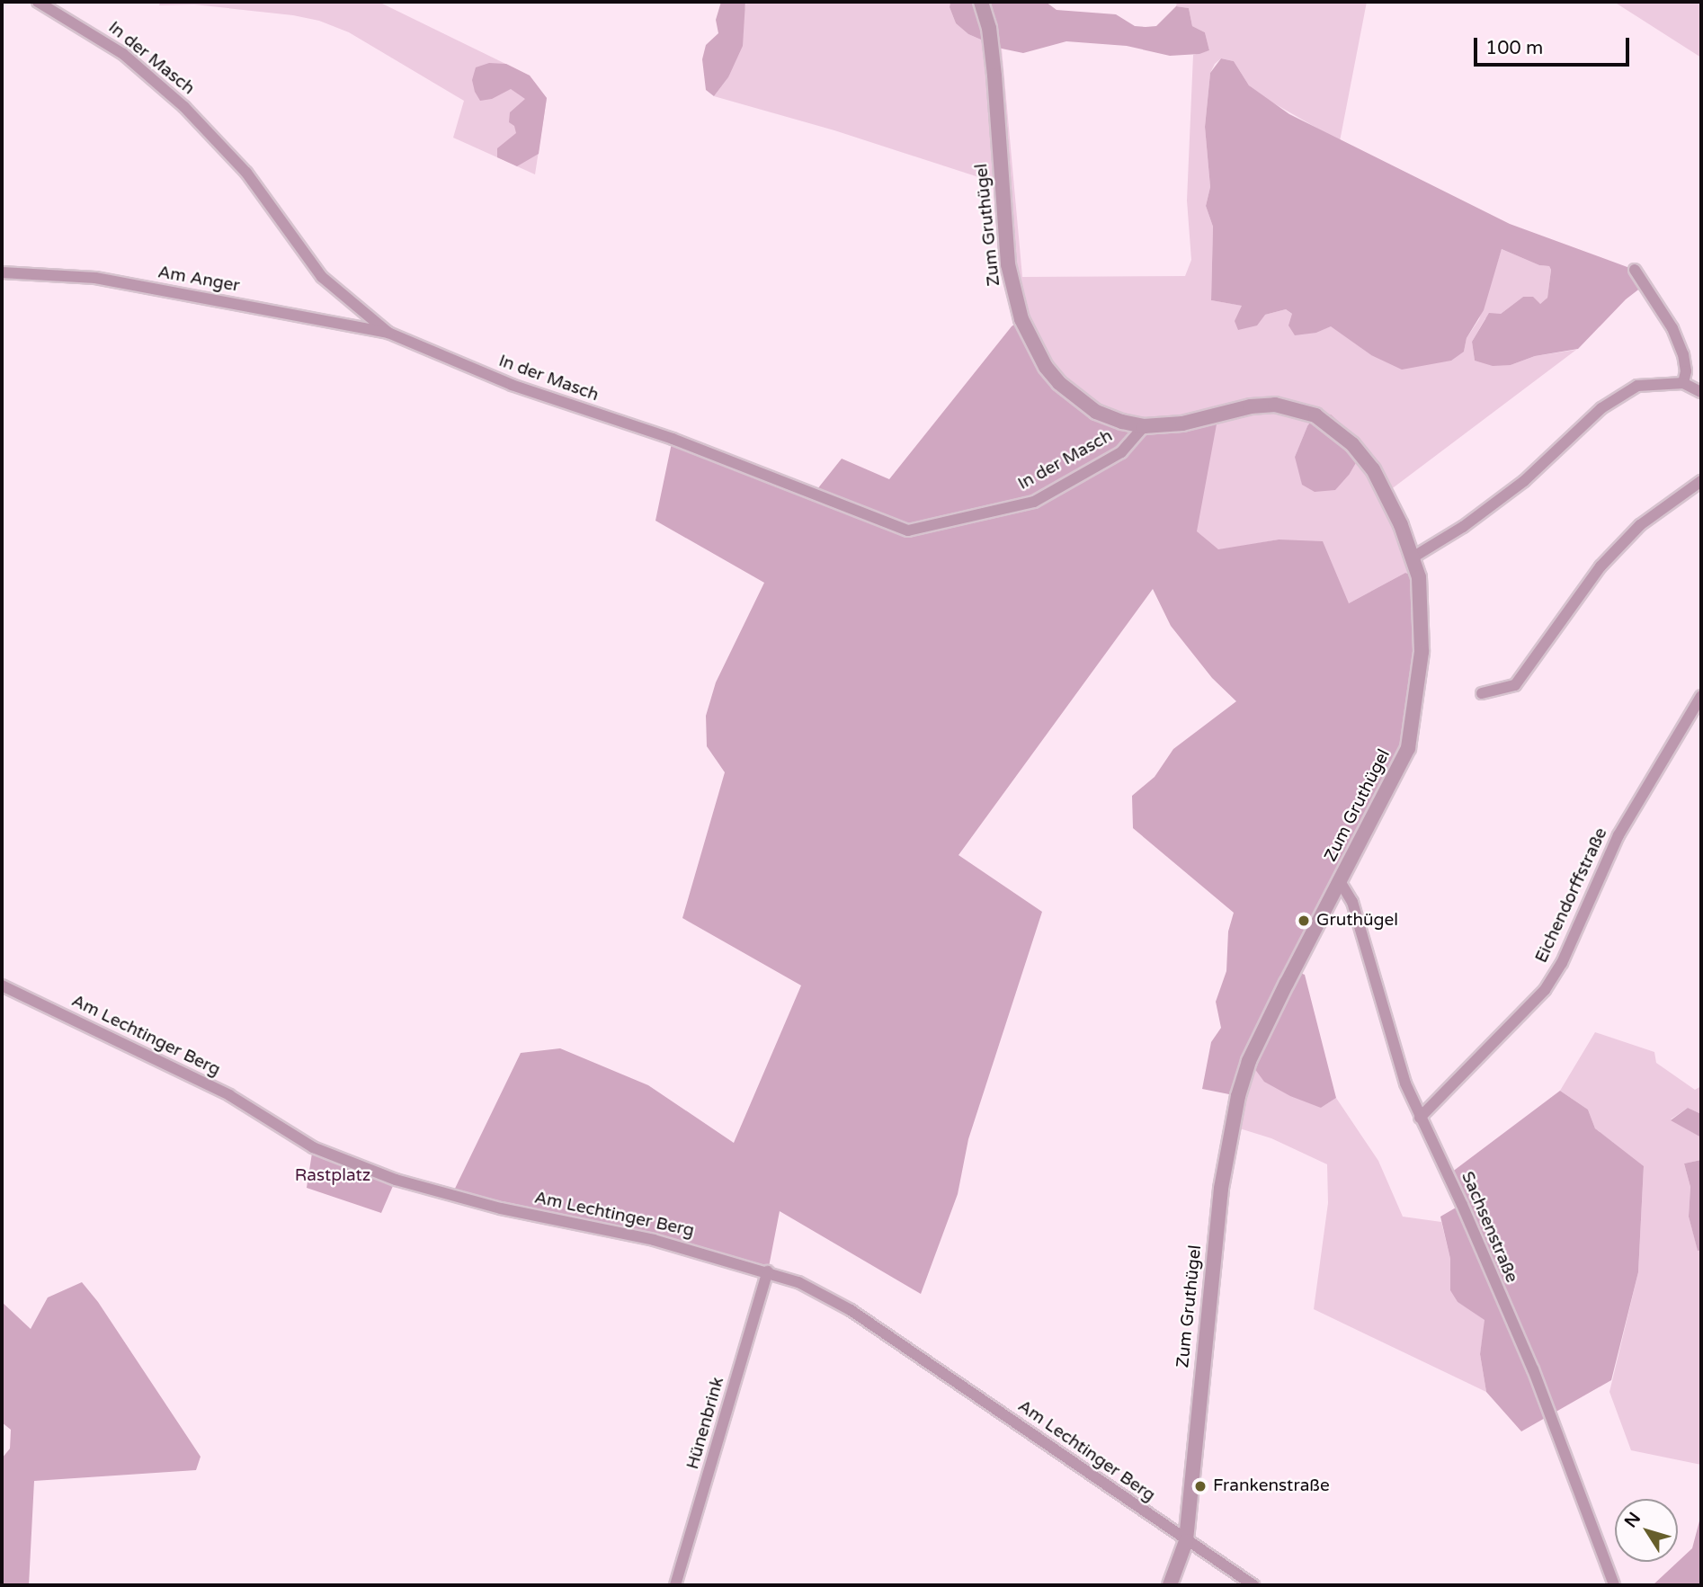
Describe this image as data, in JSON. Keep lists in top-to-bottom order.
{
  "streets": {
    "street": [
      "In der Masch",
      "Zum Gruthügel",
      "Am Anger",
      "Eichendorffstraße",
      "Am Lechtinger Berg",
      "Sachsenstraße",
      "Hünenbrink"
    ]
  },
  "crossings": [
    ["In der Masch", "Zum Gruthügel"],
    ["In der Masch", "Am Anger"],
    ["Zum Gruthügel", "Am Lechtinger Berg"],
    ["Zum Gruthügel", "Sachsenstraße"],
    ["Eichendorffstraße", "Sachsenstraße"],
    ["Am Lechtinger Berg", "Hünenbrink"]
  ],
  "parks": ["Rastplatz"],
  "places": ["Gruthügel", "Frankenstraße"],
  "scale_bar": "100 m",
  "north": "top left"
}
